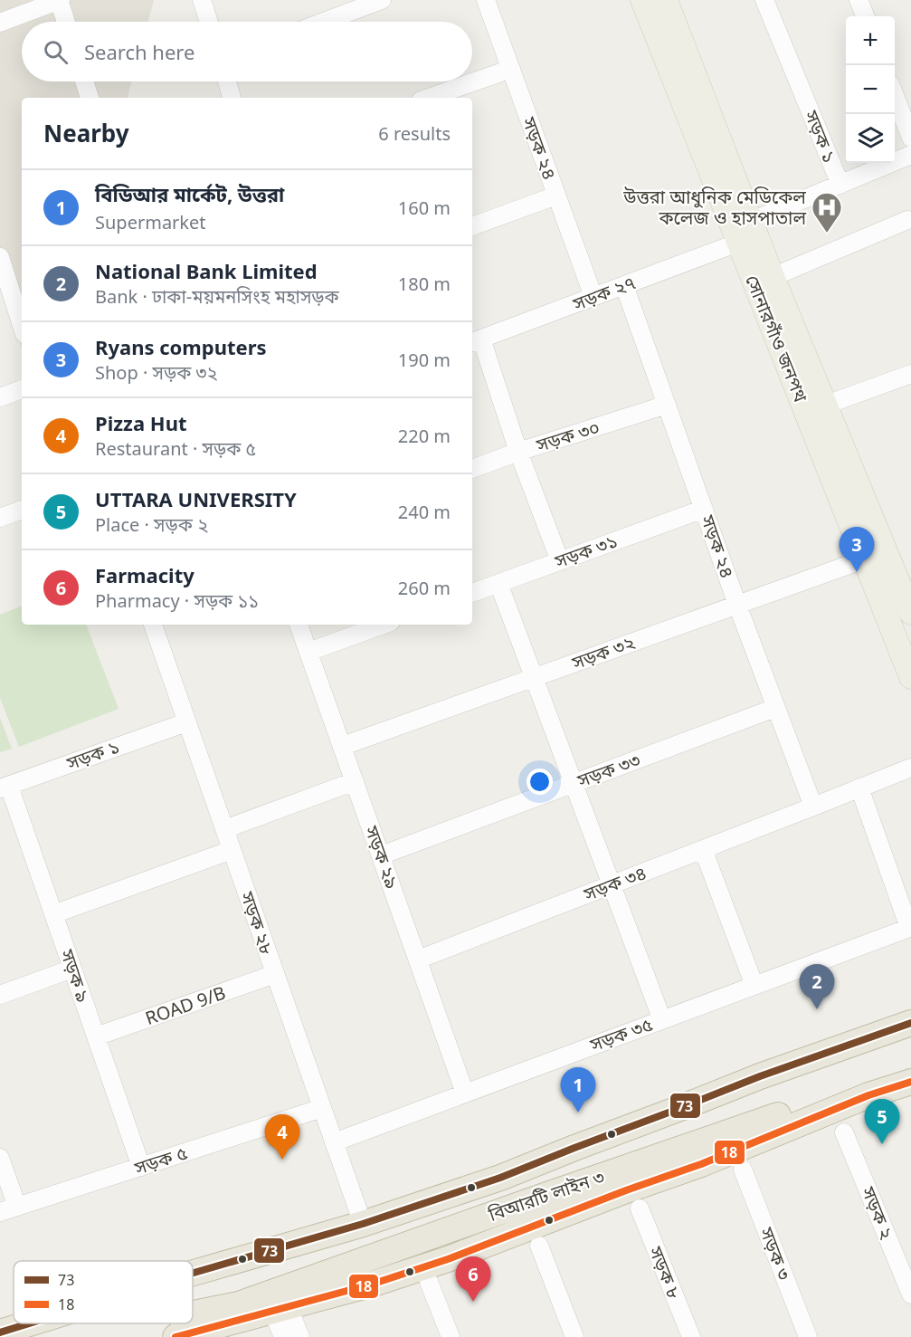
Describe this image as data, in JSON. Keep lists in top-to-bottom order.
{
  "streets": {
    "highway": ["বিআরটি লাইন ৩"],
    "main road": ["সোনারগাঁও জনপথ"],
    "street": [
      "সড়ক ১",
      "সড়ক ২৪",
      "সড়ক ২৭",
      "সড়ক ৩০",
      "সড়ক ৩১",
      "সড়ক ৩২",
      "সড়ক ৩৩",
      "সড়ক ২৯",
      "সড়ক ৩৪",
      "সড়ক ২৮",
      "সড়ক ৯",
      "ROAD 9/B",
      "সড়ক ৩৫",
      "সড়ক ৫",
      "সড়ক ২",
      "সড়ক ৩",
      "সড়ক ৮"
    ]
  },
  "crossings": [
    ["সড়ক ১", "সোনারগাঁও জনপথ"],
    ["সড়ক ১", "সড়ক ২৮"],
    ["সড়ক ১", "সড়ক ৯"],
    ["সড়ক ২৪", "সড়ক ২৭"],
    ["সড়ক ২৪", "সড়ক ৩০"],
    ["সড়ক ২৪", "সড়ক ৩১"],
    ["সড়ক ২৪", "সড়ক ৩২"],
    ["সড়ক ২৪", "সড়ক ৩৩"],
    ["সড়ক ২৪", "সড়ক ৩৪"],
    ["সড়ক ২৭", "সোনারগাঁও জনপথ"],
    ["সোনারগাঁও জনপথ", "সড়ক ৩২"],
    ["সড়ক ৩২", "সড়ক ২৯"],
    ["সড়ক ৩৩", "সড়ক ২৯"],
    ["সড়ক ২৯", "সড়ক ৩৪"],
    ["সড়ক ২৯", "সড়ক ৩৫"],
    ["সড়ক ৩৪", "সড়ক ৩৫"],
    ["সড়ক ২৮", "ROAD 9/B"],
    ["সড়ক ২৮", "সড়ক ৩৫"],
    ["সড়ক ২৮", "সড়ক ৫"],
    ["সড়ক ৯", "ROAD 9/B"],
    ["সড়ক ৯", "সড়ক ৫"]
  ],
  "places": {
    "hospital": ["উত্তরা আধুনিক মেডিকেল কলেজ ও হাসপাতাল"]
  },
  "lines": ["transit line 73", "transit line 18"],
  "legend": ["73", "18"],
  "page": {
    "map_buttons": ["+", "−"],
    "search": "Search here",
    "heading": ["Nearby", "6 results"],
    "list": [
      {
        "mark": "1",
        "name": "বিডিআর মার্কেট, উত্তরা",
        "note": "Supermarket",
        "value": "160 m"
      },
      {
        "mark": "2",
        "name": "National Bank Limited",
        "note": "Bank · ঢাকা-ময়মনসিংহ মহাসড়ক",
        "value": "180 m"
      },
      {
        "mark": "3",
        "name": "Ryans computers",
        "note": "Shop · সড়ক ৩২",
        "value": "190 m"
      },
      {
        "mark": "4",
        "name": "Pizza Hut",
        "note": "Restaurant · সড়ক ৫",
        "value": "220 m"
      },
      {
        "mark": "5",
        "name": "UTTARA UNIVERSITY",
        "note": "Place · সড়ক ২",
        "value": "240 m"
      },
      {
        "mark": "6",
        "name": "Farmacity",
        "note": "Pharmacy · সড়ক ১১",
        "value": "260 m"
      }
    ],
    "pins": [
      "3",
      "2",
      "1",
      "5",
      "4",
      "6"
    ]
  }
}
